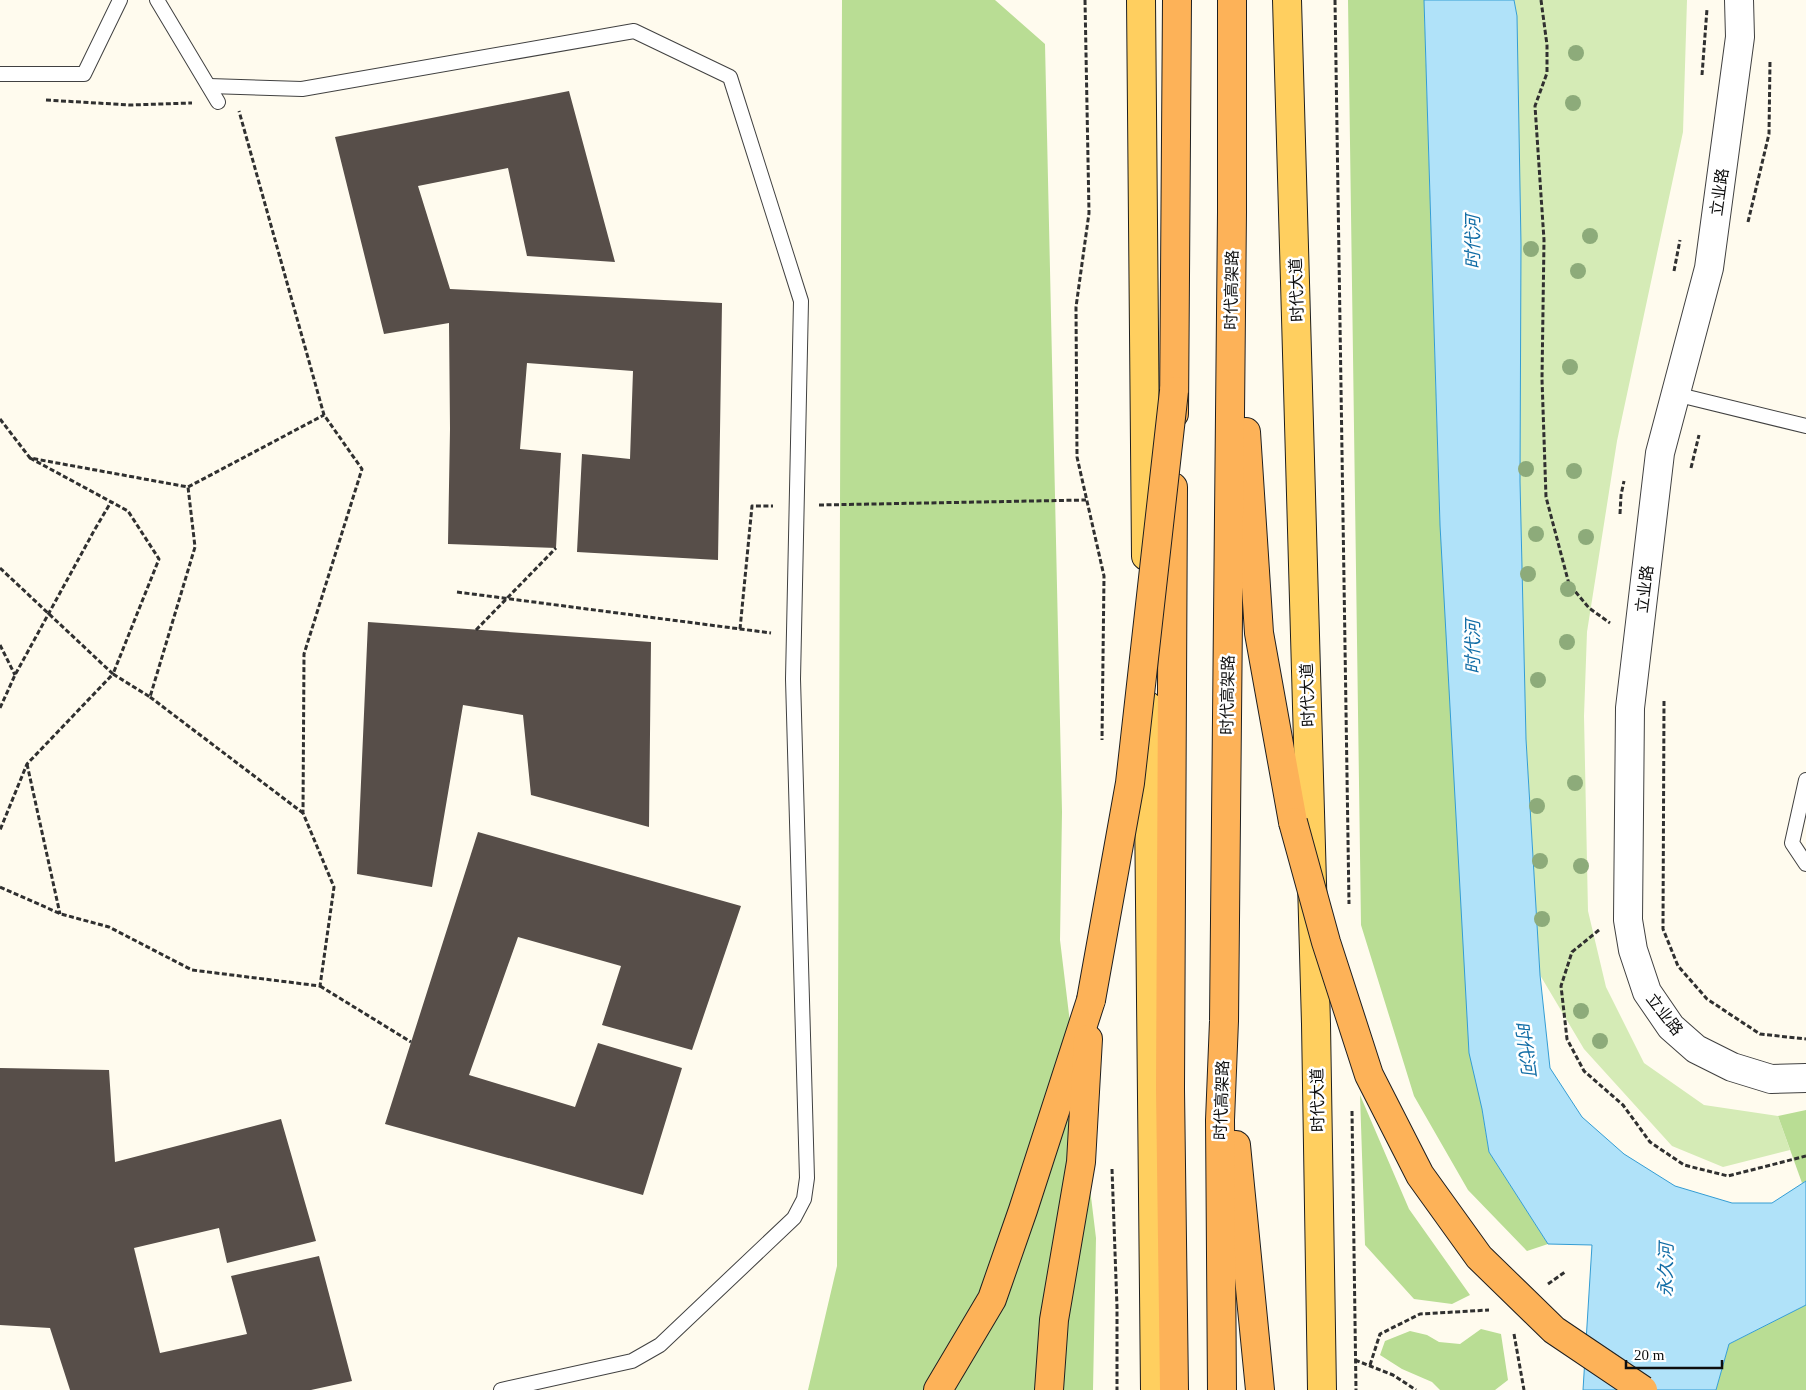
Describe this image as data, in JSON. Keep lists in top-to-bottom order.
{
  "streets": {
    "highway": ["时代高架路"],
    "main road": ["时代大道"],
    "street": ["立业路"]
  },
  "water": ["时代河", "永久河"],
  "scale_bar": "20 m"
}
